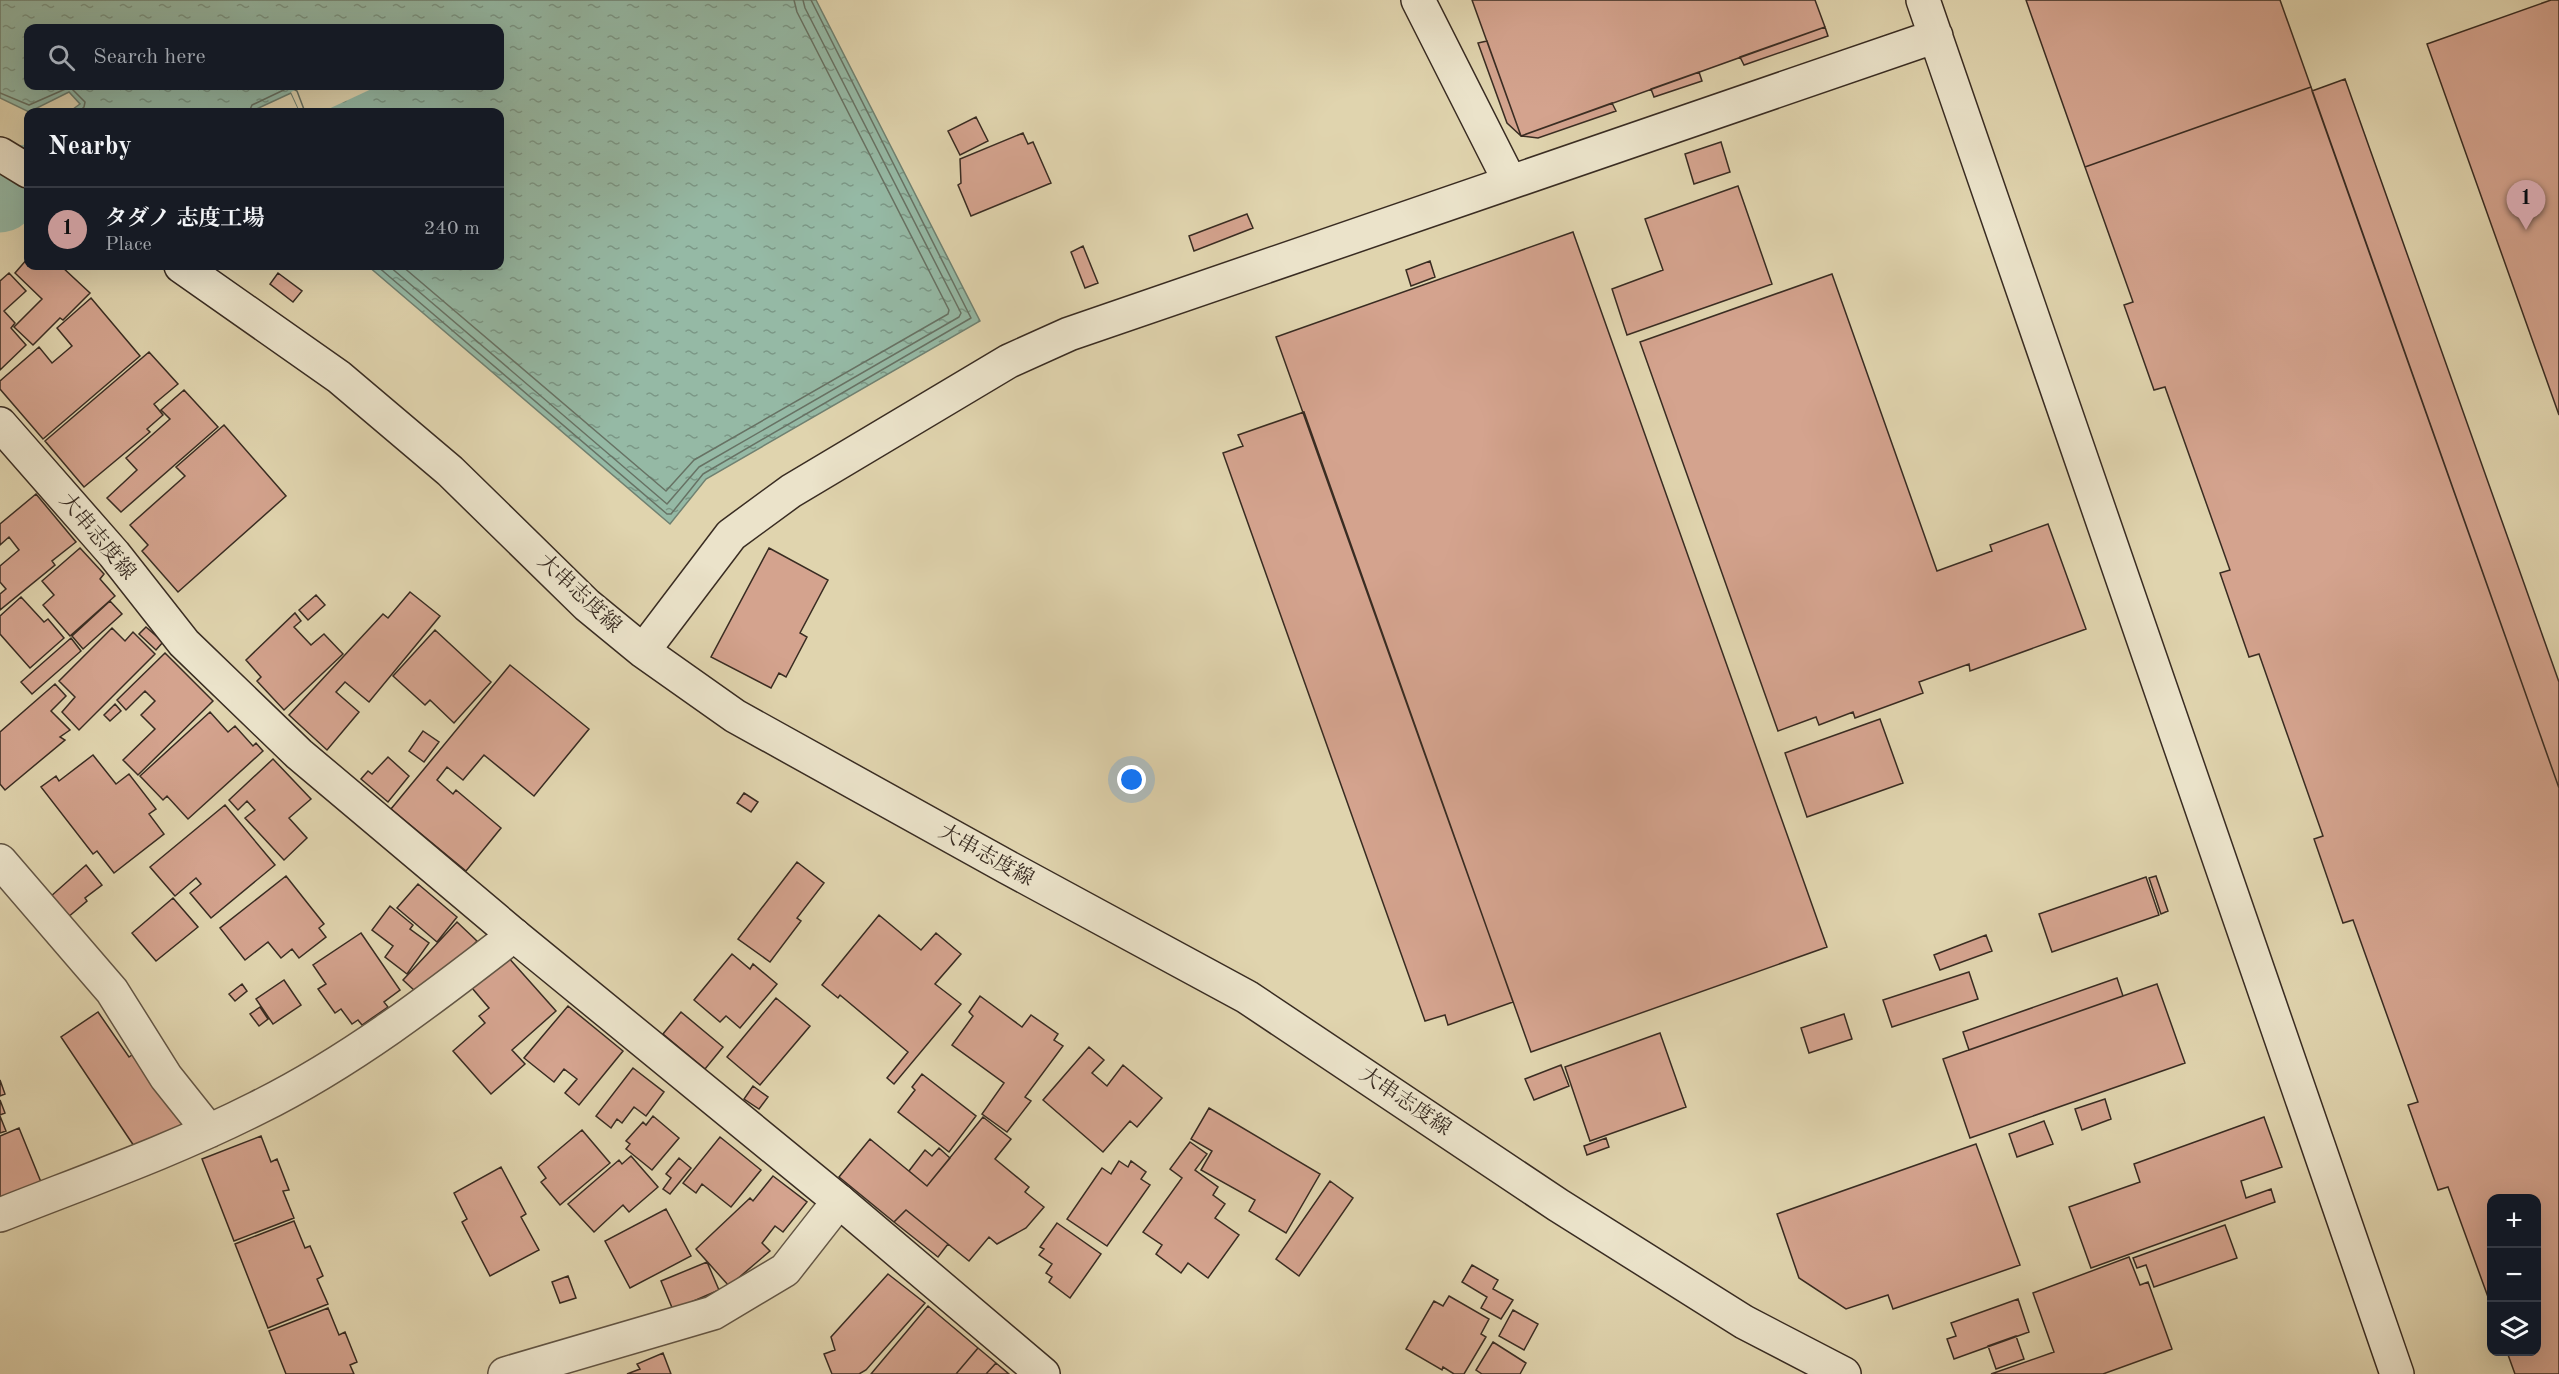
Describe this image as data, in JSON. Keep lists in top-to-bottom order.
{
  "streets": {
    "street": ["大串志度線"]
  },
  "page": {
    "search": "Search here",
    "heading": "Nearby",
    "pins": "1",
    "list": [
      {
        "mark": "1",
        "name": "タダノ 志度工場",
        "note": "Place",
        "value": "240 m"
      }
    ],
    "map_buttons": ["+", "−"]
  }
}
